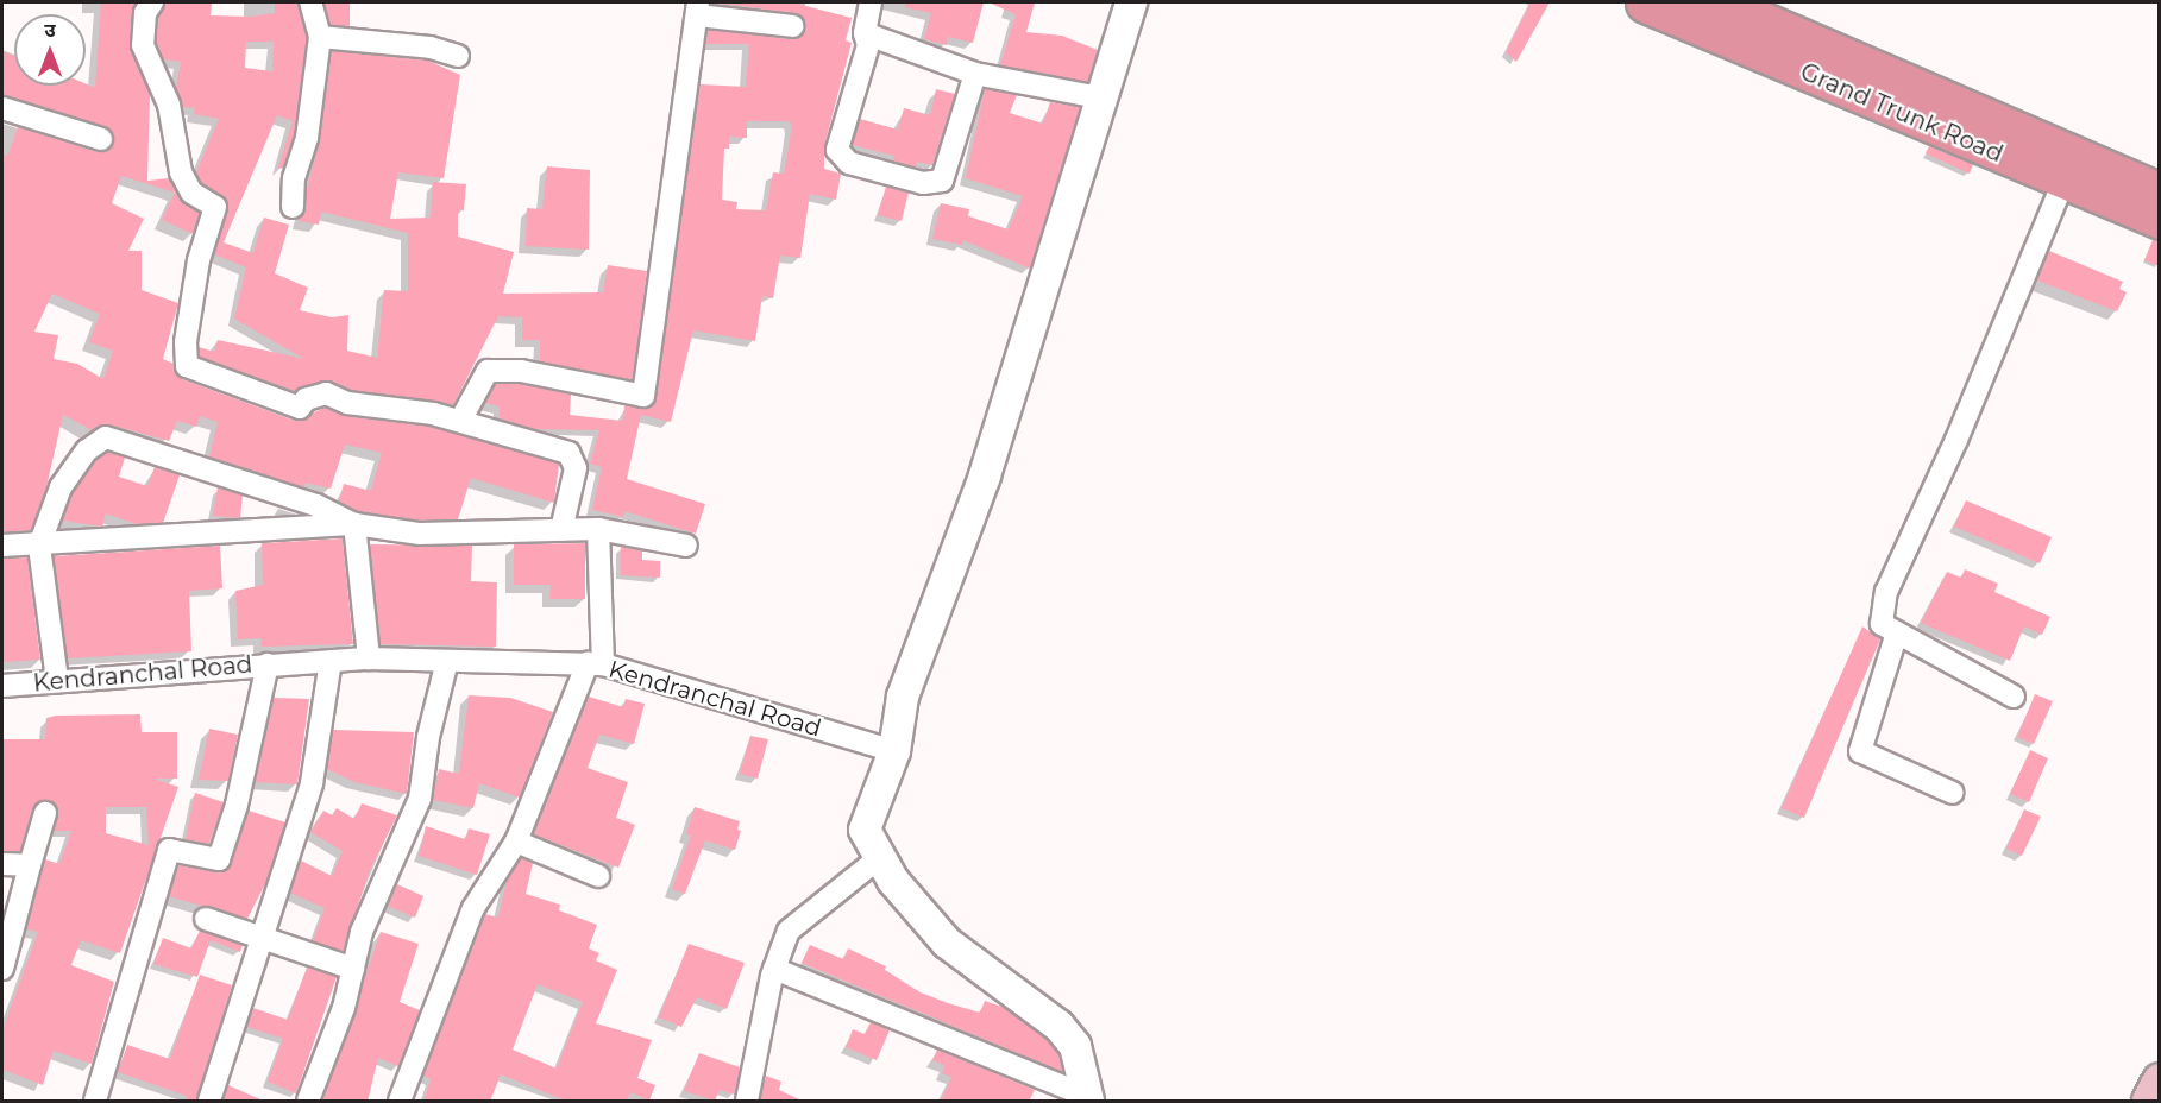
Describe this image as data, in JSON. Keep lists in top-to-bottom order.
{
  "streets": {
    "highway": ["Grand Trunk Road"],
    "street": ["Kendranchal Road"]
  },
  "north": "top"
}
